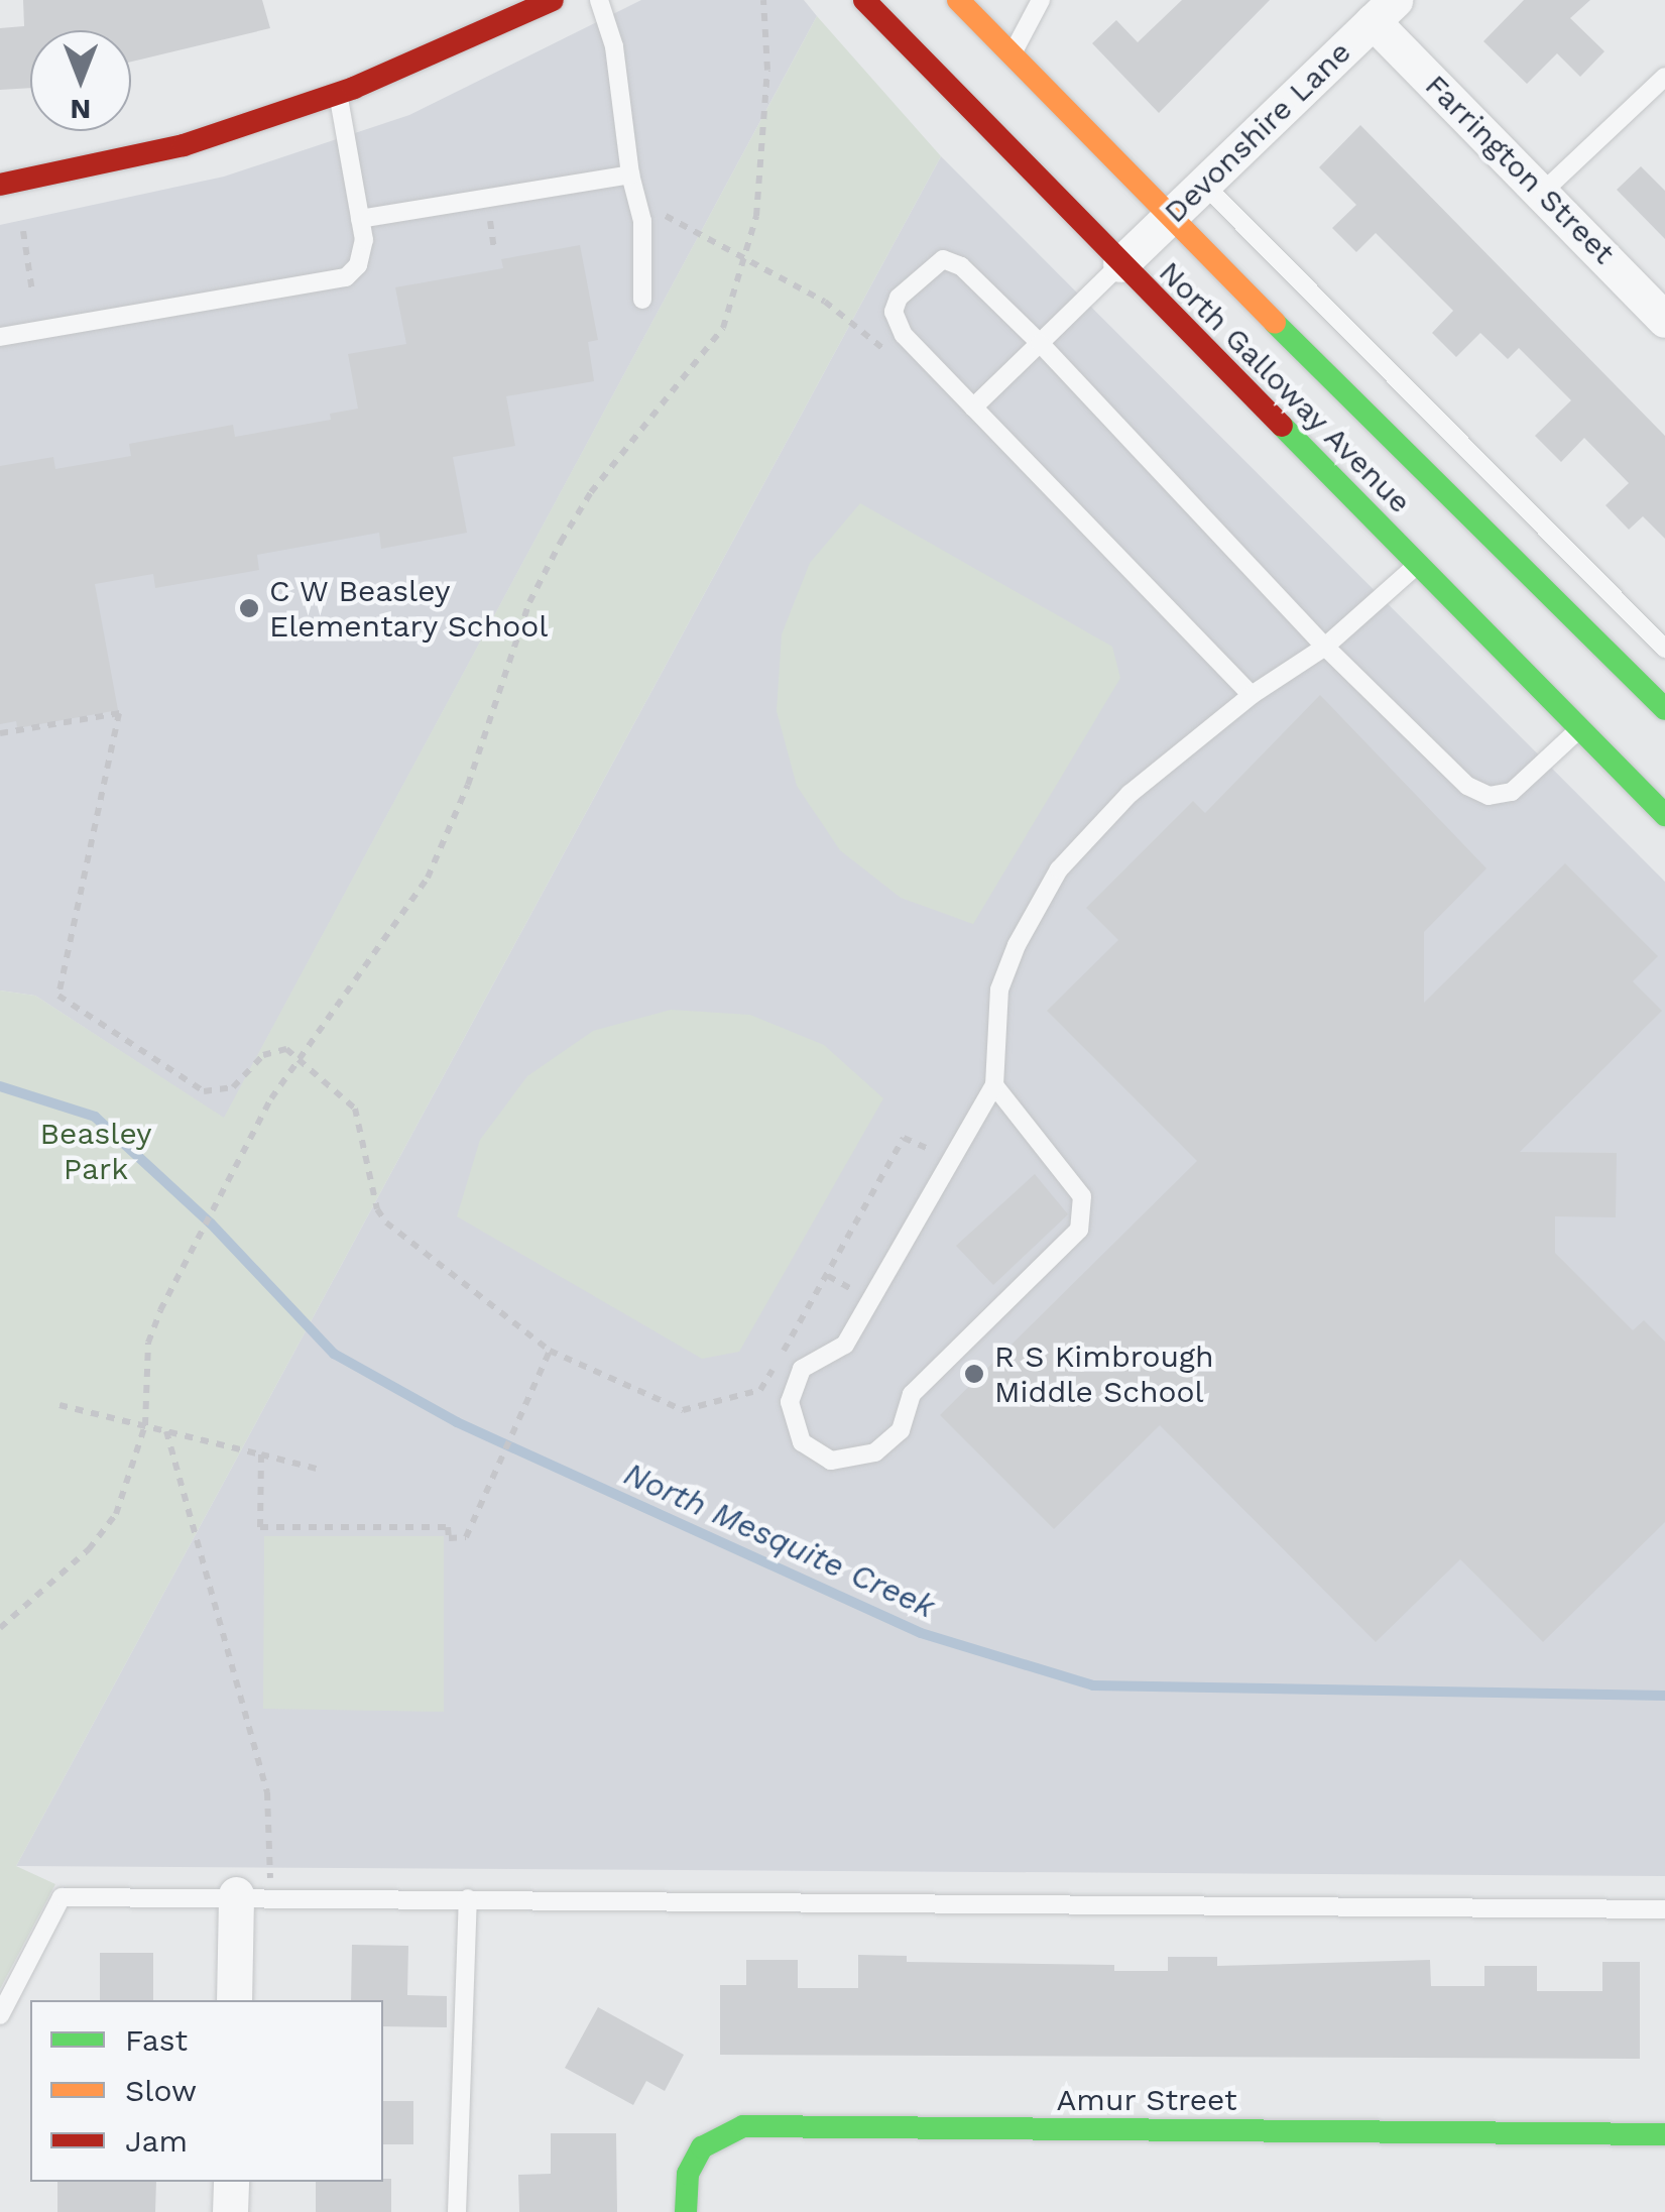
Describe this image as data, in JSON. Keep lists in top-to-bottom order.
{
  "streets": {
    "main road": ["North Galloway Avenue", "Amur Street"],
    "street": ["Devonshire Lane", "Farrington Street"]
  },
  "crossings": [
    ["Devonshire Lane", "Farrington Street"],
    ["Devonshire Lane", "North Galloway Avenue"]
  ],
  "water": ["North Mesquite Creek"],
  "parks": ["Beasley Park"],
  "places": ["C W Beasley Elementary School", "R S Kimbrough Middle School"],
  "legend": ["Fast", "Slow", "Jam"],
  "north": "bottom"
}
